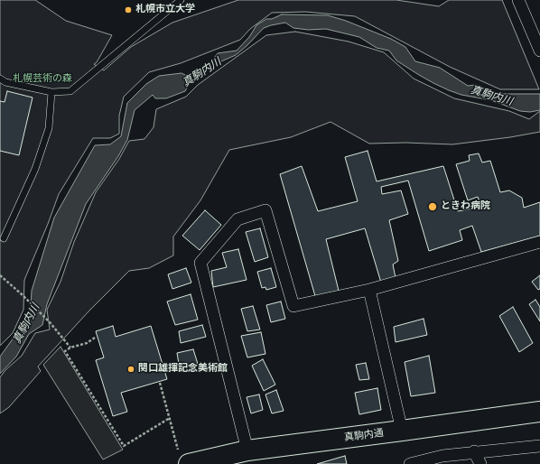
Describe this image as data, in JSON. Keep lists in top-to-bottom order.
{
  "streets": {
    "highway": ["真駒内通"]
  },
  "water": ["真駒内川"],
  "parks": ["札幌芸術の森"],
  "places": ["札幌市立大学", "ときわ病院", "関口雄揮記念美術館"]
}
